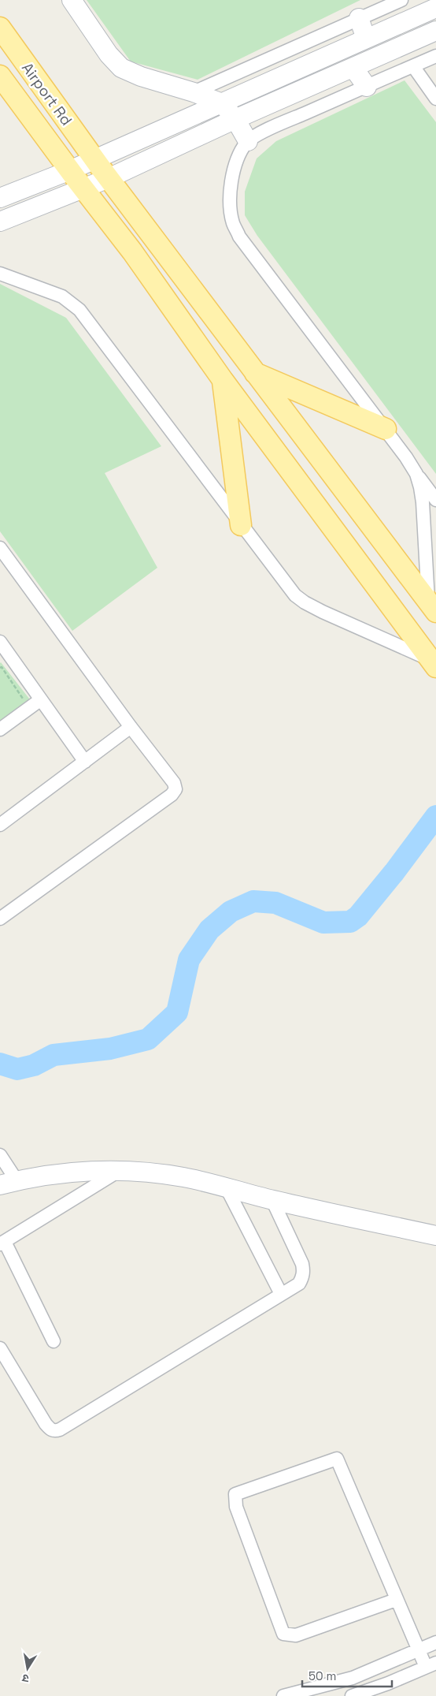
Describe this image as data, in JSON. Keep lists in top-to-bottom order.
{
  "streets": {
    "main road": ["Airport Rd"]
  },
  "scale_bar": "50 m",
  "north": "bottom"
}
